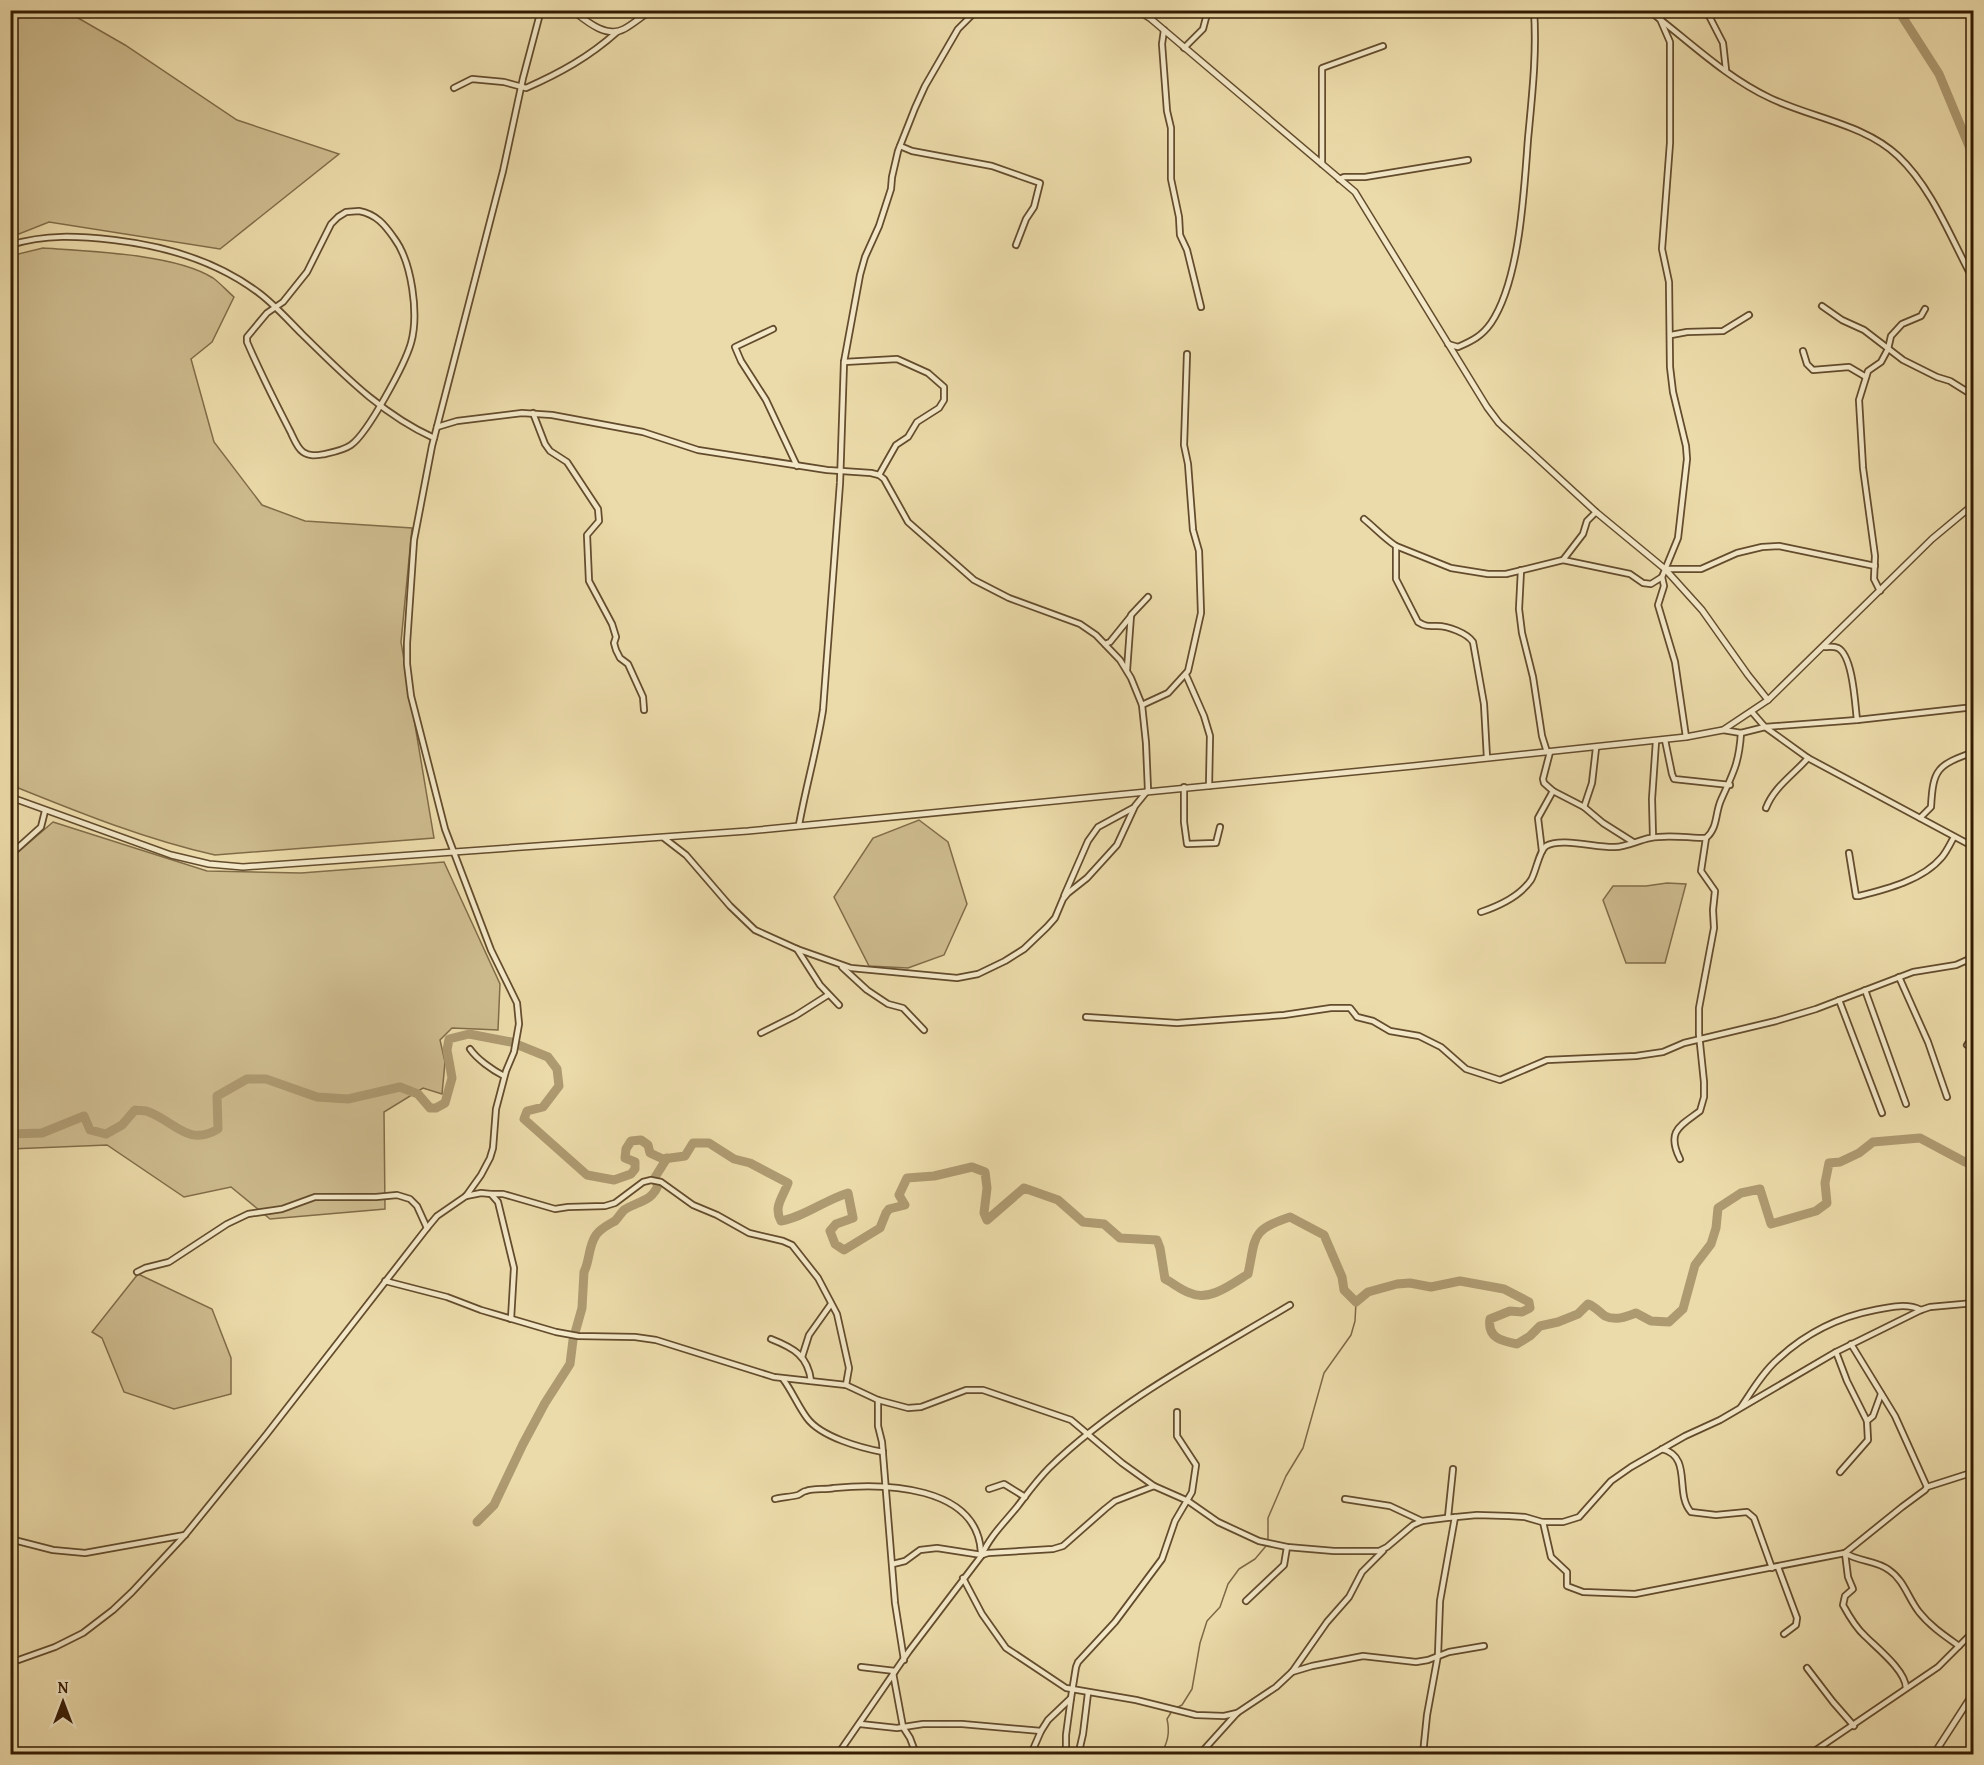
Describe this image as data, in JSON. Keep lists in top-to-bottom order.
{
  "north": "top"
}
